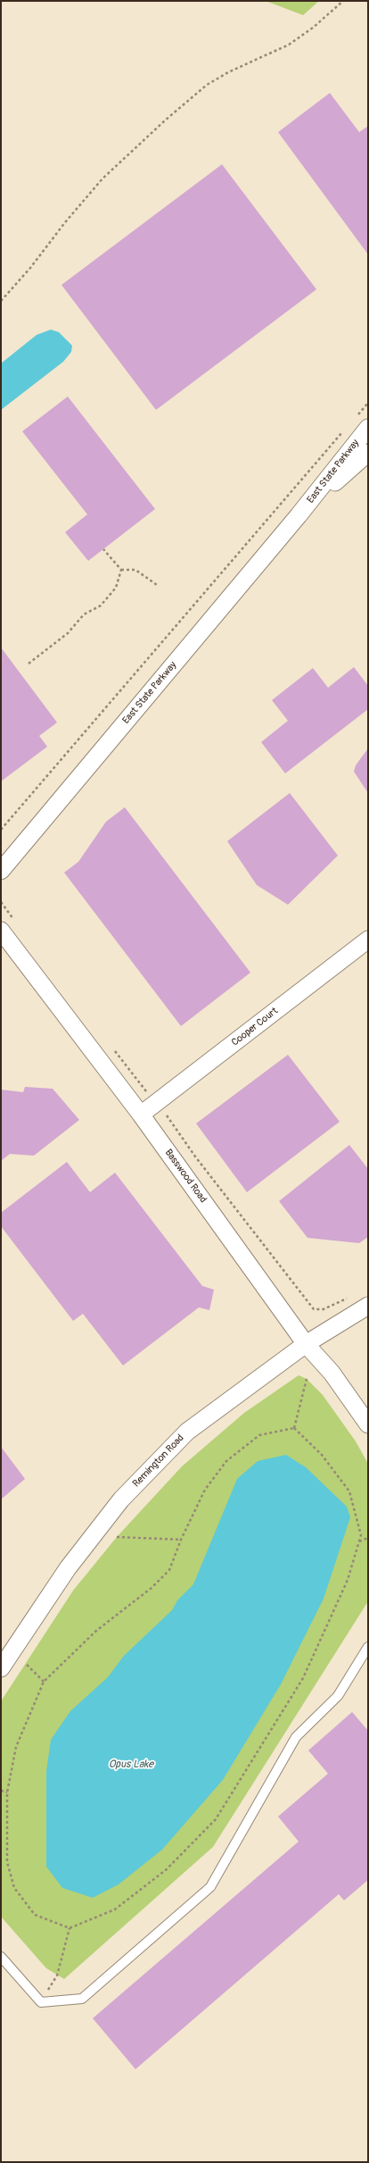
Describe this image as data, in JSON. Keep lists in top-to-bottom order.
{
  "streets": {
    "street": [
      "East State Parkway",
      "Cooper Court",
      "Basswood Road",
      "Remington Road"
    ]
  },
  "crossings": [
    ["Cooper Court", "Basswood Road"],
    ["Basswood Road", "Remington Road"]
  ],
  "water": ["Opus Lake"]
}
